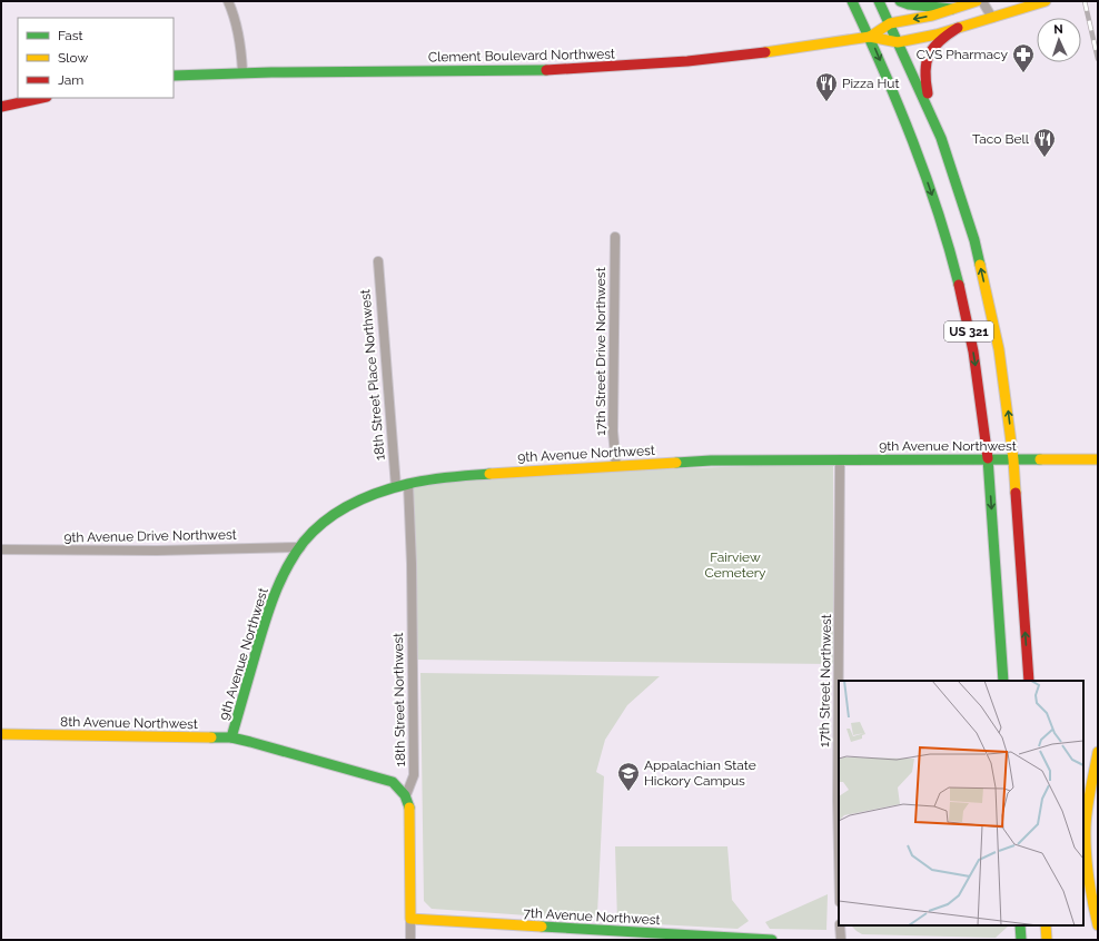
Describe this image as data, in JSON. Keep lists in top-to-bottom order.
{
  "streets": {
    "main road": [
      "Clement Boulevard Northwest",
      "US 321",
      "9th Avenue Northwest",
      "8th Avenue Northwest",
      "7th Avenue Northwest"
    ],
    "street": [
      "17th Street Drive Northwest",
      "18th Street Place Northwest",
      "9th Avenue Drive Northwest",
      "17th Street Northwest",
      "18th Street Northwest"
    ]
  },
  "crossings": [
    ["Clement Boulevard Northwest", "US 321"],
    ["US 321", "9th Avenue Northwest"],
    ["17th Street Drive Northwest", "9th Avenue Northwest"],
    ["18th Street Place Northwest", "9th Avenue Northwest"],
    ["9th Avenue Northwest", "9th Avenue Drive Northwest"],
    ["9th Avenue Northwest", "17th Street Northwest"],
    ["9th Avenue Northwest", "18th Street Northwest"],
    ["9th Avenue Northwest", "8th Avenue Northwest"],
    ["18th Street Northwest", "8th Avenue Northwest"]
  ],
  "parks": ["Fairview Cemetery"],
  "places": {
    "pharmacy": ["CVS Pharmacy"],
    "restaurant": ["Pizza Hut", "Taco Bell"],
    "school or university": ["Appalachian State Hickory Campus"]
  },
  "legend": ["Fast", "Slow", "Jam"],
  "north": "top"
}
